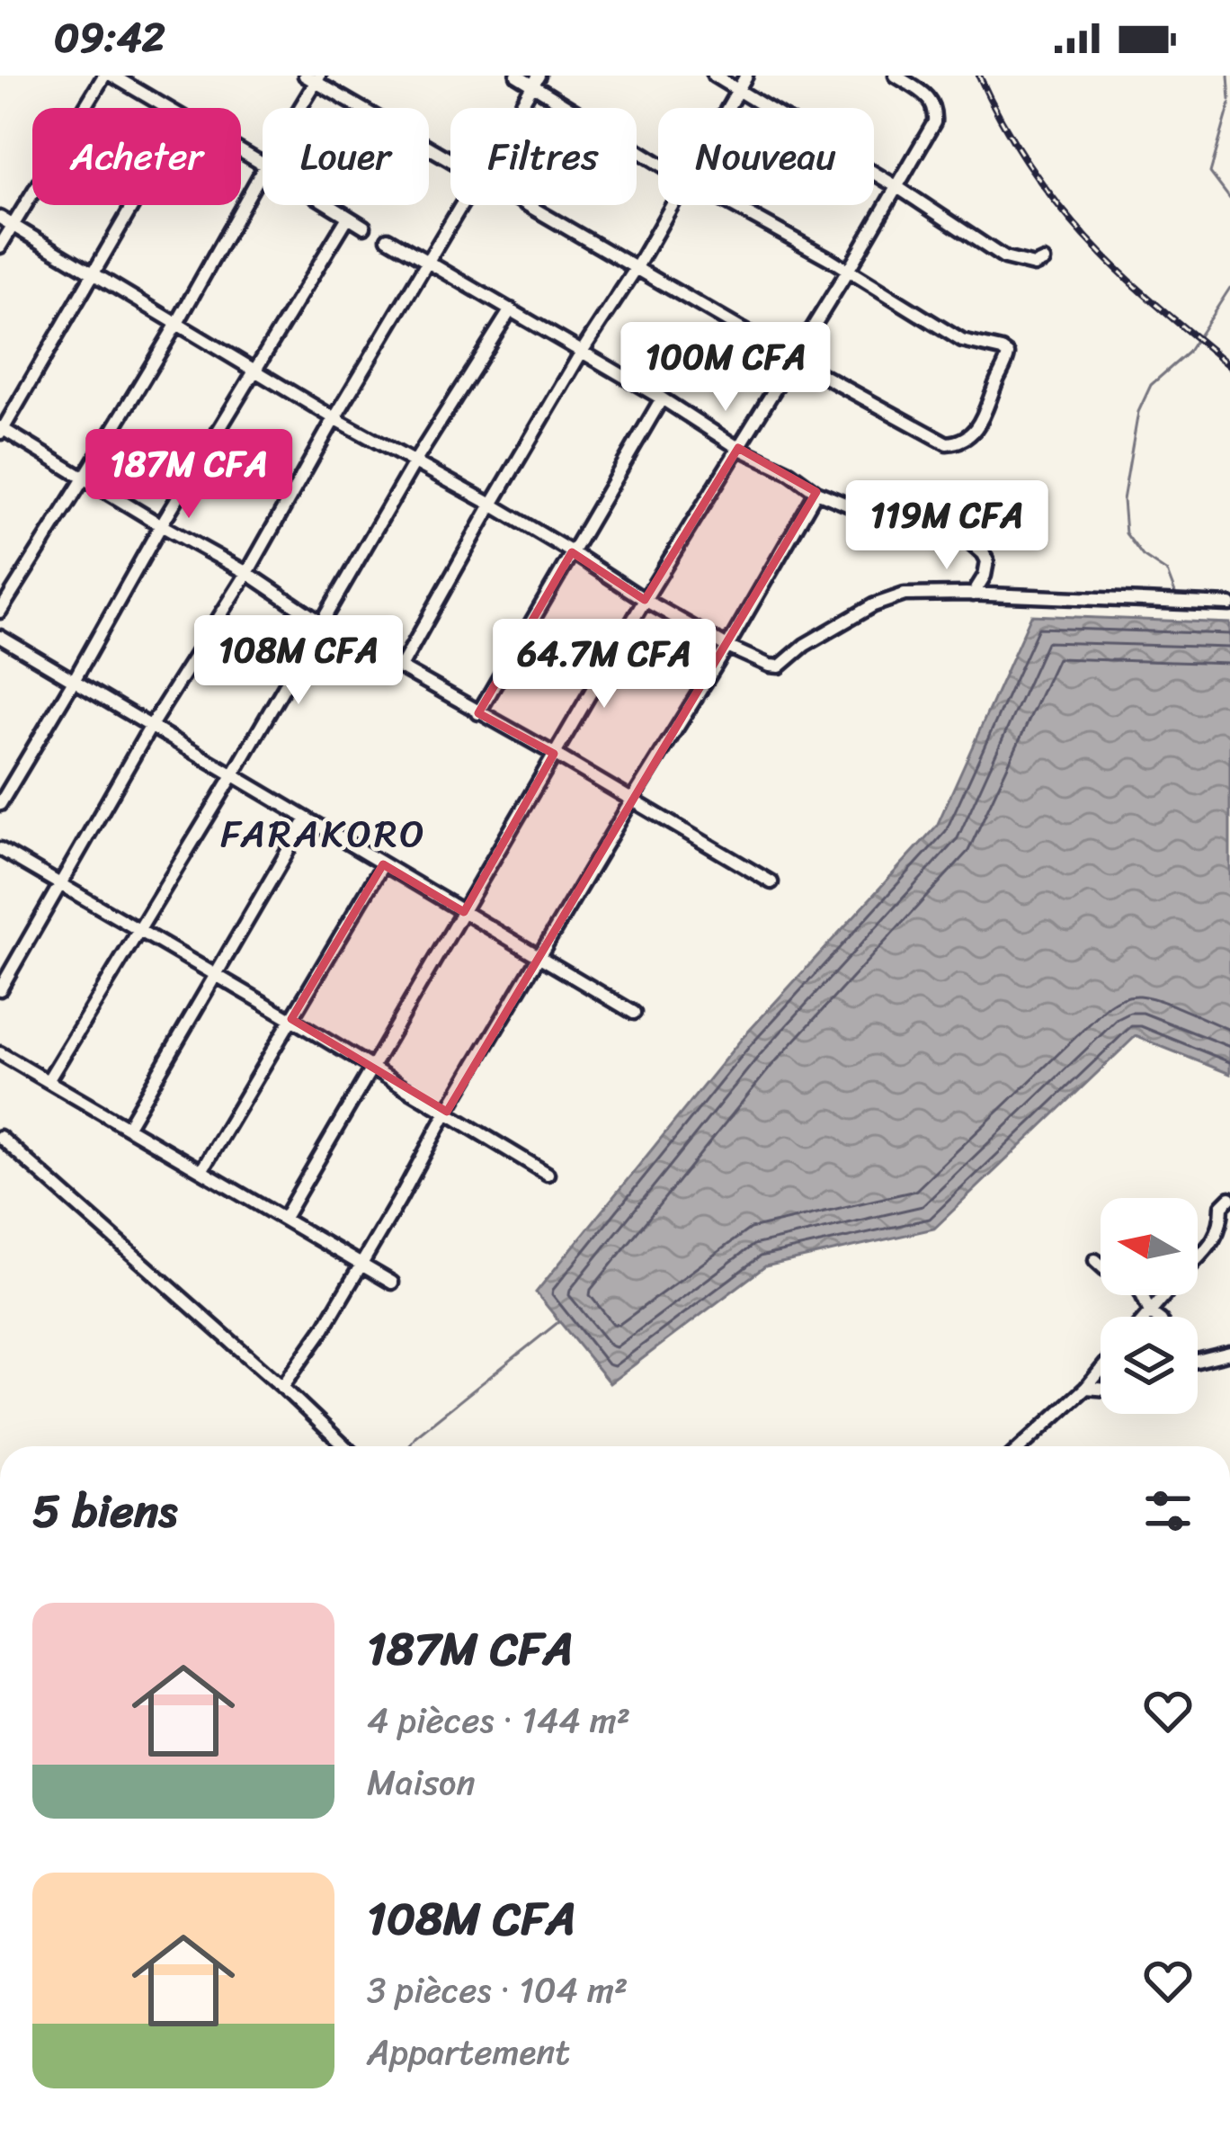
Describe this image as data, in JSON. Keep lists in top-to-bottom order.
{
  "districts": ["FARAKORO"],
  "north": "left",
  "page": {
    "status": "09:42",
    "chip": [
      "Acheter",
      "Louer",
      "Filtres",
      "Nouveau"
    ],
    "price": [
      "100M CFA",
      "187M CFA",
      "119M CFA",
      "108M CFA",
      "64.7M CFA"
    ],
    "heading": "5 biens",
    "list": [
      {
        "name": "187M CFA",
        "note": "4 pièces · 144 m² · Maison"
      },
      {
        "name": "108M CFA",
        "note": "3 pièces · 104 m² · Appartement"
      }
    ]
  }
}
